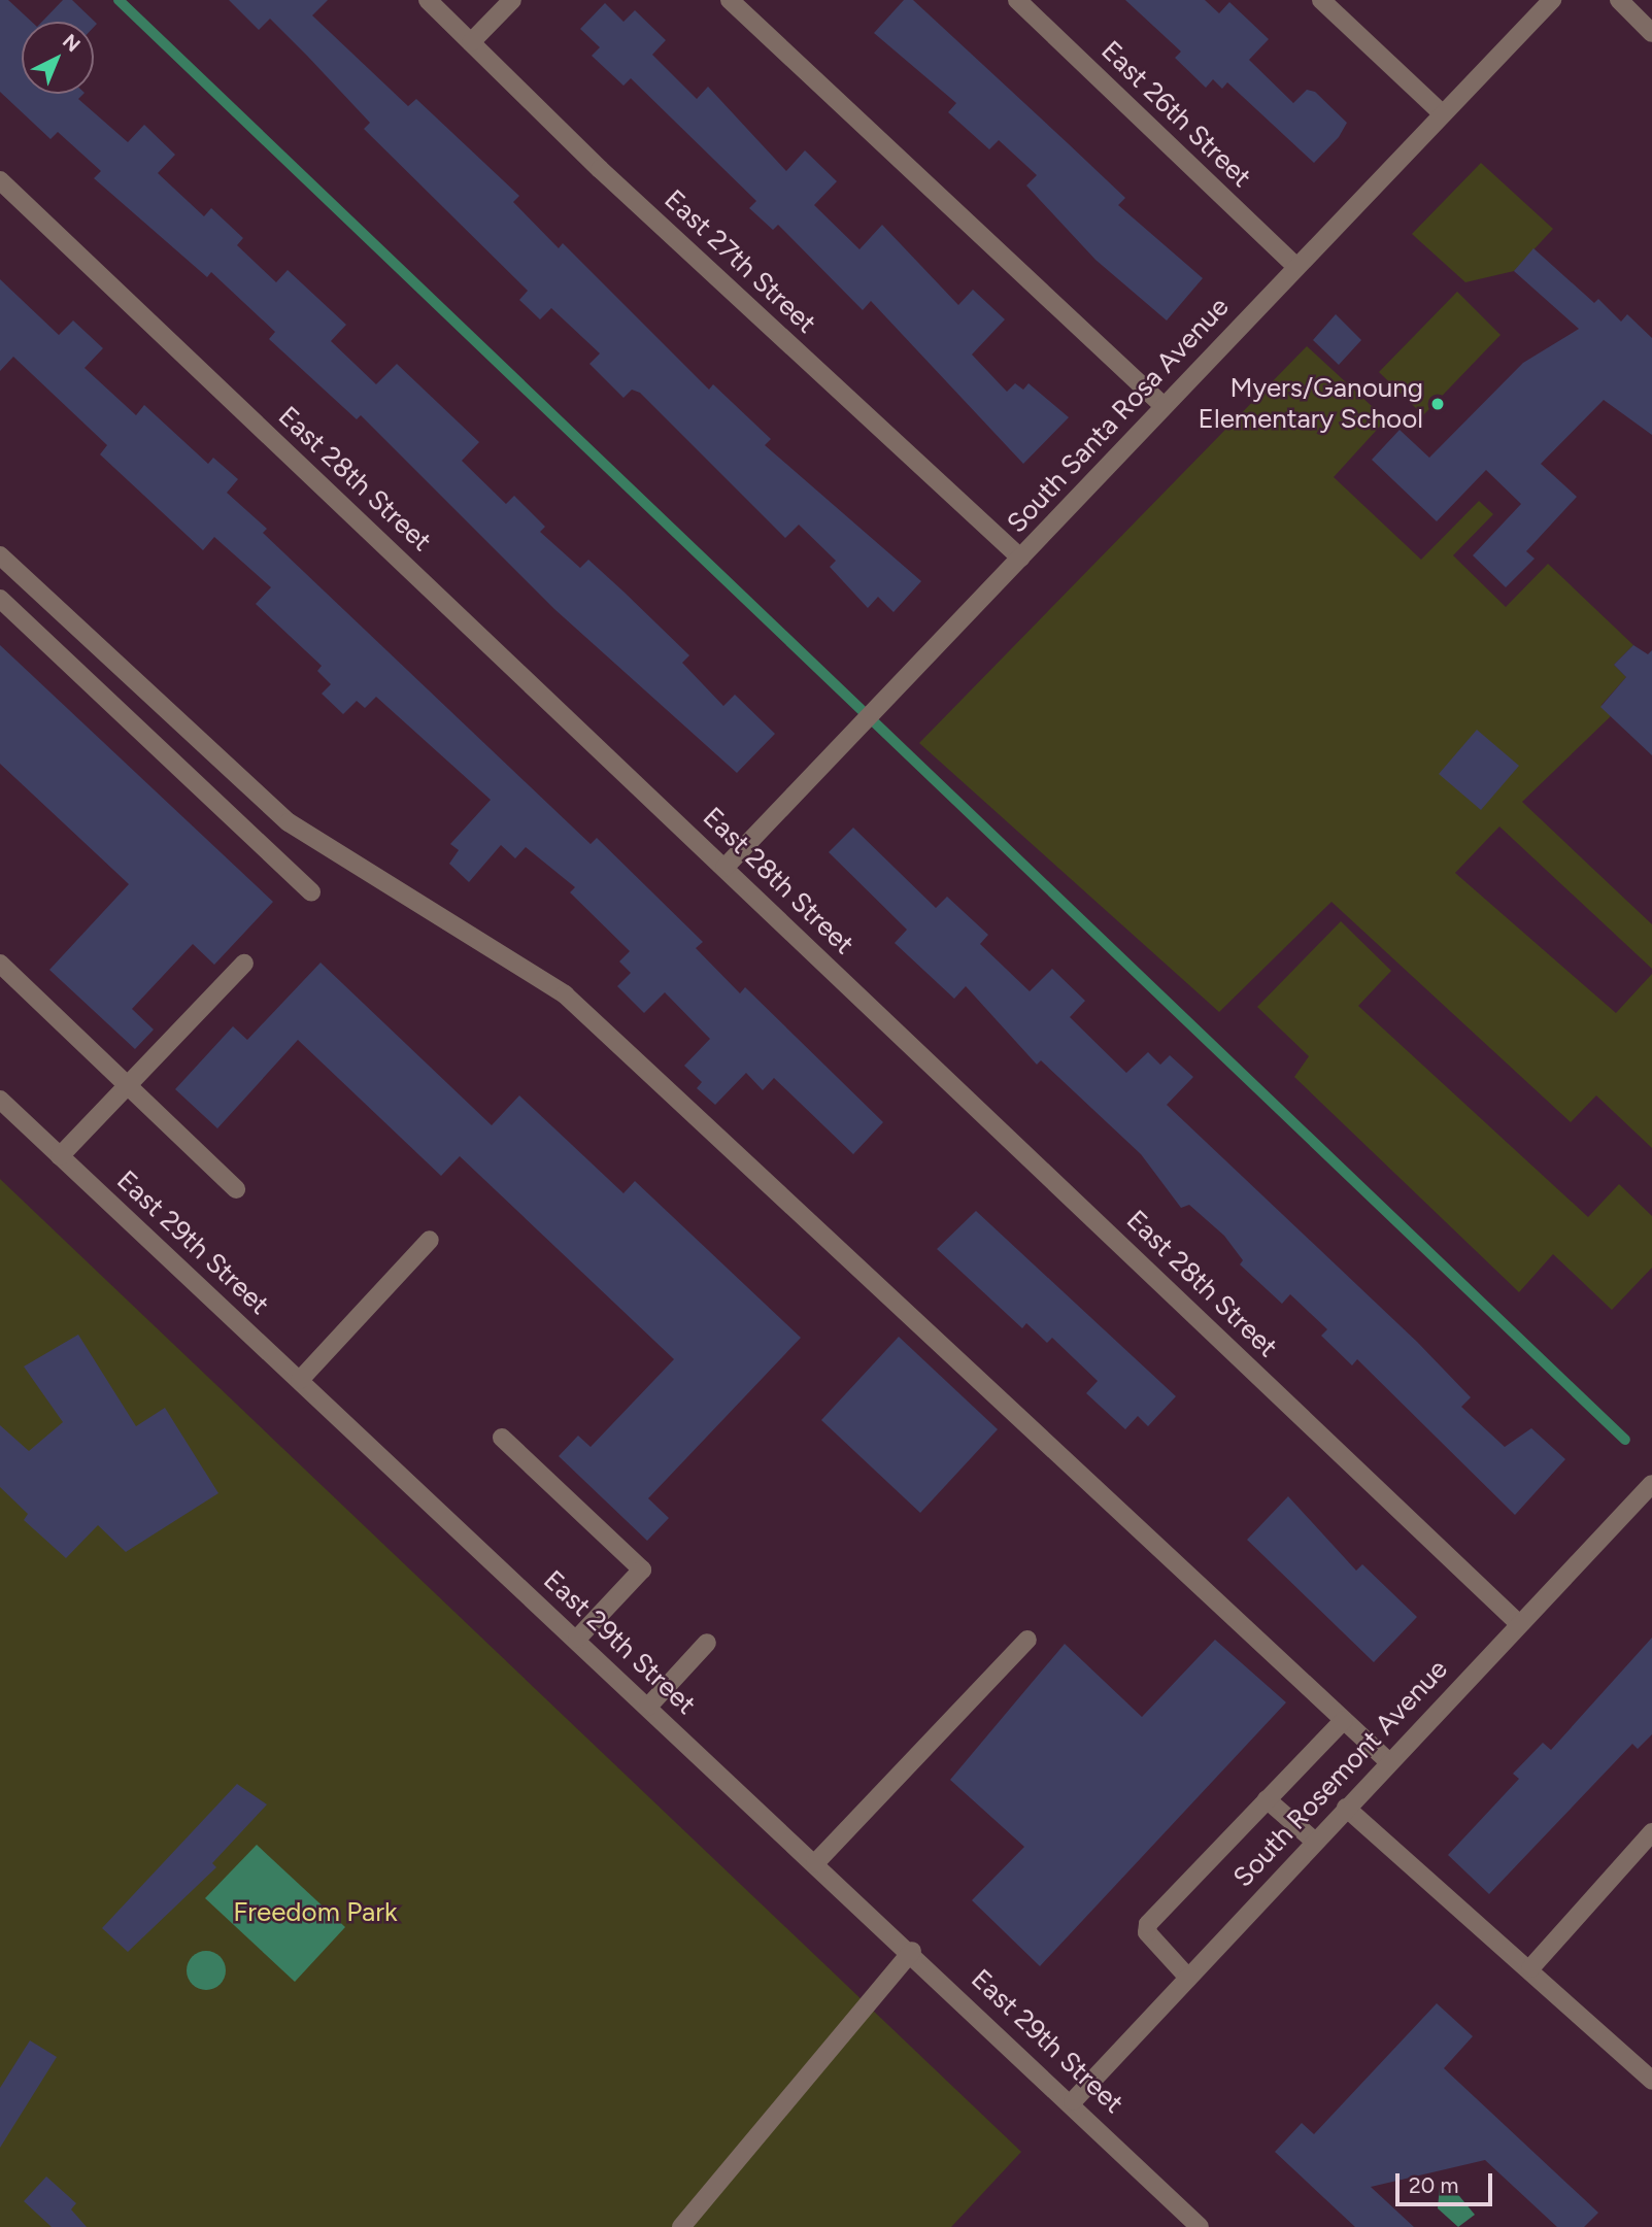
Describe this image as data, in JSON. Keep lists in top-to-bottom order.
{
  "streets": {
    "street": [
      "East 26th Street",
      "East 27th Street",
      "South Santa Rosa Avenue",
      "East 28th Street",
      "East 29th Street",
      "South Rosemont Avenue"
    ]
  },
  "crossings": [
    ["East 26th Street", "South Santa Rosa Avenue"],
    ["East 27th Street", "South Santa Rosa Avenue"],
    ["South Santa Rosa Avenue", "East 28th Street"],
    ["East 28th Street", "South Rosemont Avenue"],
    ["East 29th Street", "South Rosemont Avenue"]
  ],
  "parks": ["Freedom Park"],
  "places": ["Myers/Ganoung Elementary School"],
  "scale_bar": "20 m",
  "north": "top right"
}
